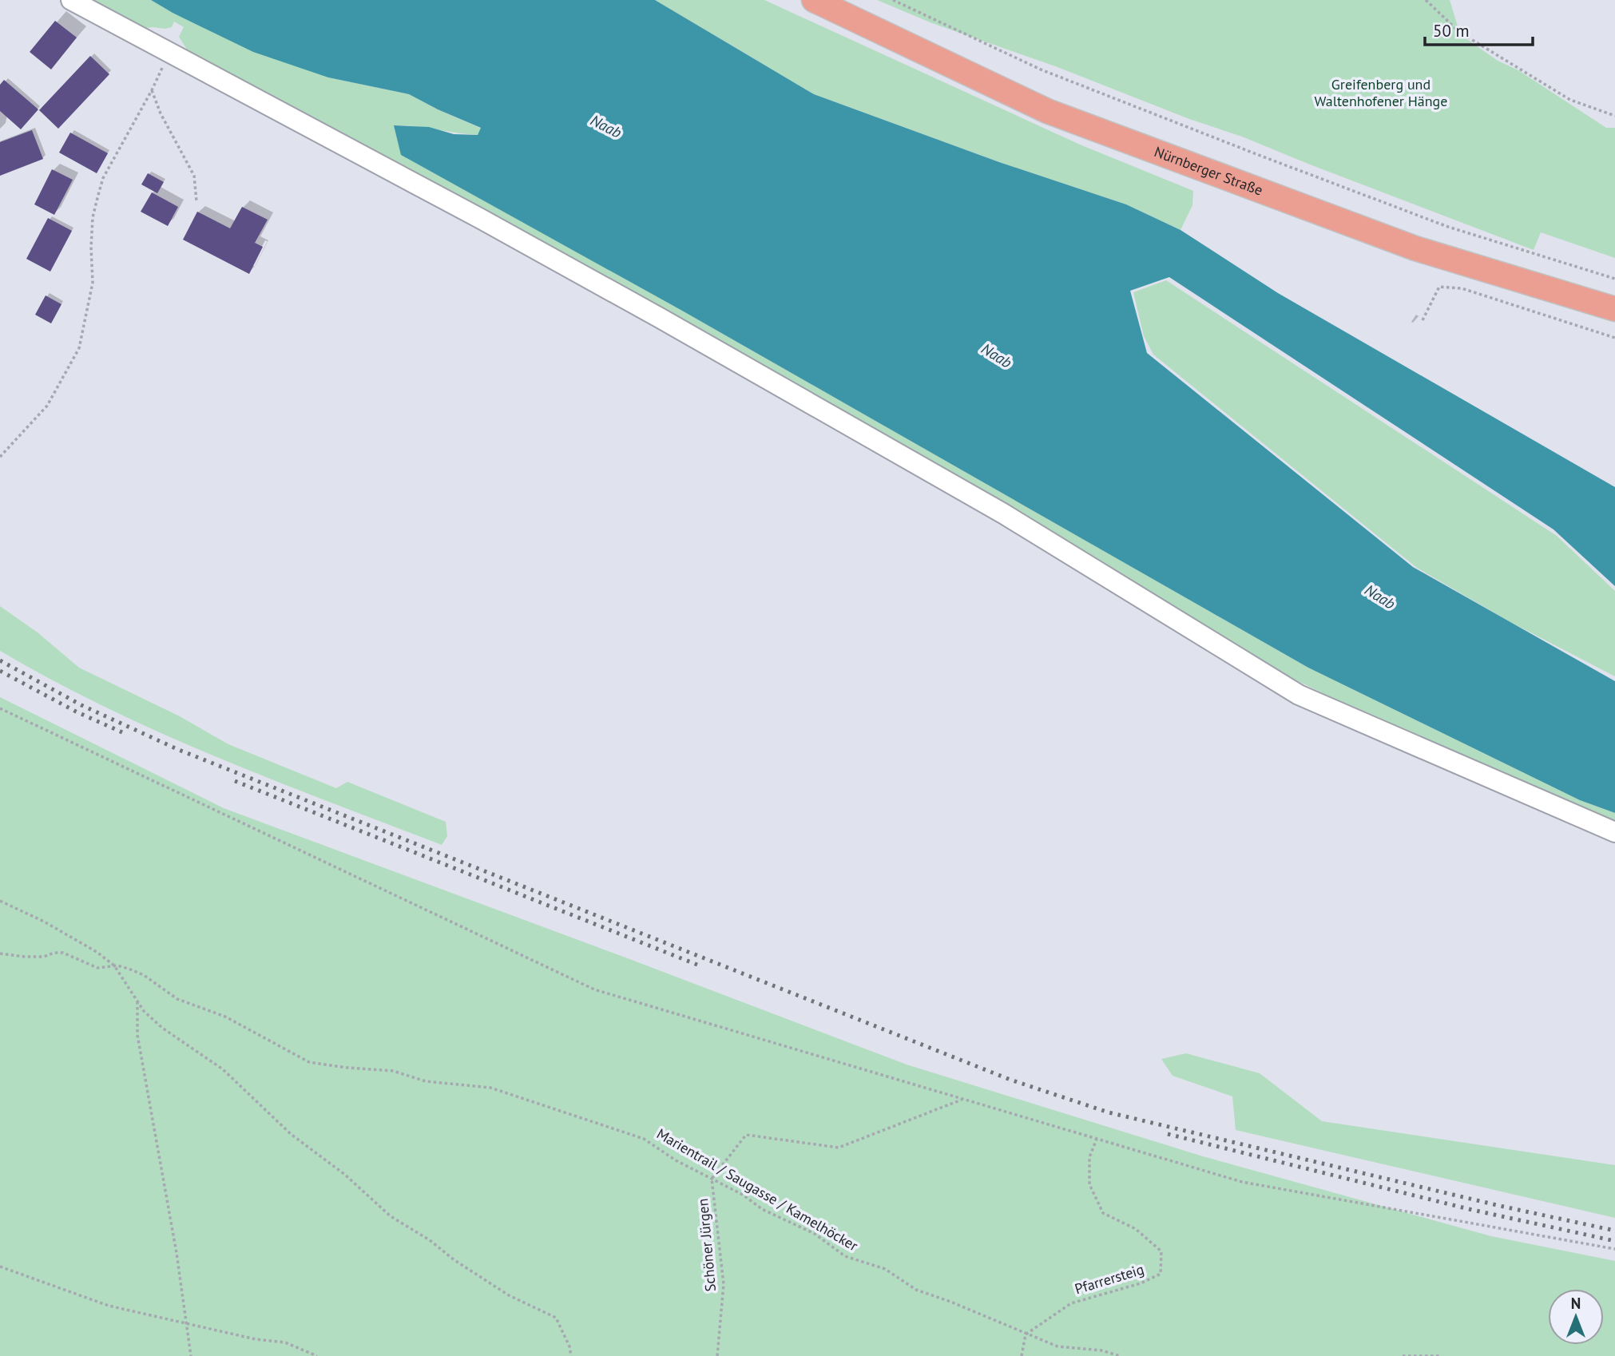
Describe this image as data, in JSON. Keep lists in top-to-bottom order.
{
  "streets": {
    "main road": ["Nürnberger Straße"],
    "path": ["Marientrail / Saugasse / Kamelhöcker", "Schöner Jürgen", "Pfarrersteig"]
  },
  "crossings": [
    ["Marientrail / Saugasse / Kamelhöcker", "Schöner Jürgen"],
    ["Marientrail / Saugasse / Kamelhöcker", "Pfarrersteig"]
  ],
  "water": ["Naab"],
  "parks": ["Greifenberg und Waltenhofener Hänge"],
  "scale_bar": "50 m",
  "north": "top"
}
